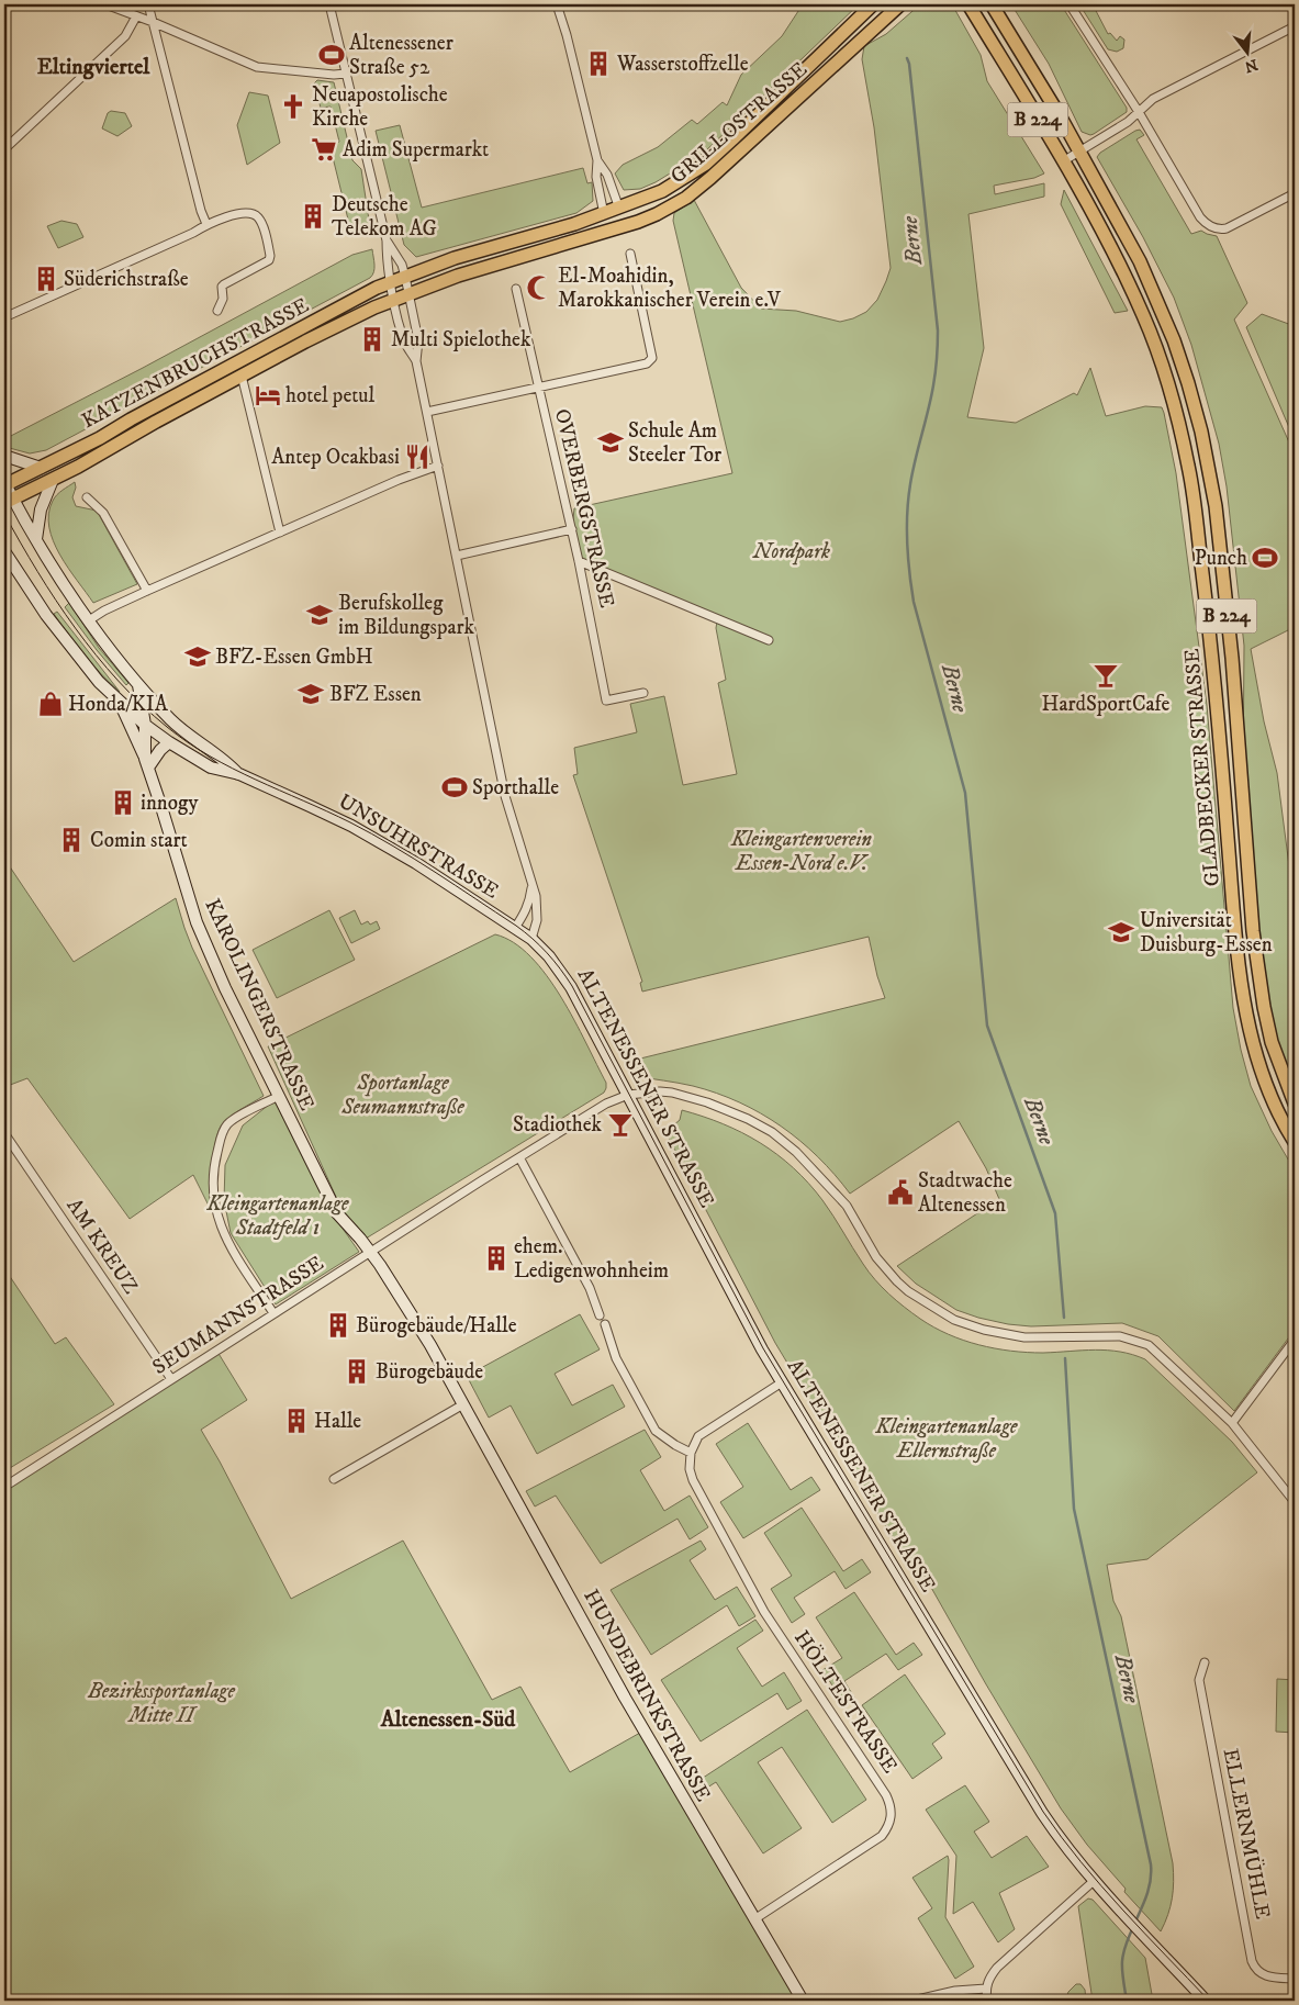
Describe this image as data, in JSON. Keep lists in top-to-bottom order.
{
  "streets": {
    "main road": [
      "B 224",
      "GRILLOSTRASSE",
      "KATZENBRUCHSTRASSE",
      "GLADBECKER STRASSE",
      "UNSUHRSTRASSE",
      "KAROLINGERSTRASSE",
      "ALTENESSENER STRASSE",
      "HUNDEBRINKSTRASSE"
    ],
    "street": [
      "OVERBERGSTRASSE",
      "AM KREUZ",
      "SEUMANNSTRASSE",
      "HÖLTESTRASSE",
      "ELLERNMÜHLE"
    ]
  },
  "crossings": [
    ["GRILLOSTRASSE", "KATZENBRUCHSTRASSE"],
    ["KATZENBRUCHSTRASSE", "KAROLINGERSTRASSE"],
    ["UNSUHRSTRASSE", "KAROLINGERSTRASSE"],
    ["UNSUHRSTRASSE", "ALTENESSENER STRASSE"],
    ["KAROLINGERSTRASSE", "SEUMANNSTRASSE"],
    ["KAROLINGERSTRASSE", "HUNDEBRINKSTRASSE"],
    ["ALTENESSENER STRASSE", "SEUMANNSTRASSE"],
    ["AM KREUZ", "SEUMANNSTRASSE"],
    ["SEUMANNSTRASSE", "HUNDEBRINKSTRASSE"],
    ["HUNDEBRINKSTRASSE", "HÖLTESTRASSE"]
  ],
  "districts": ["Eltingviertel", "Altenessen-Süd"],
  "water": ["Berne"],
  "parks": [
    "Nordpark",
    "Kleingartenverein Essen-Nord e.V.",
    "Sportanlage Seumannstraße",
    "Kleingartenanlage Stadtfeld 1",
    "Kleingartenanlage Ellernstraße",
    "Bezirkssportanlage Mitte II"
  ],
  "places": {
    "sports": ["Altenessener Straße 52", "Punch", "Sporthalle"],
    "building": [
      "Wasserstoffzelle",
      "Deutsche Telekom AG",
      "Süderichstraße",
      "Multi Spielothek",
      "innogy",
      "Comin start",
      "ehem. Ledigenwohnheim",
      "Bürogebäude/Halle",
      "Bürogebäude",
      "Halle"
    ],
    "church": ["Neuapostolische Kirche"],
    "supermarket": ["Adim Supermarkt"],
    "mosque": ["El-Moahidin, Marokkanischer Verein e.V"],
    "hotel": ["hotel petul"],
    "school or university": [
      "Schule Am Steeler Tor",
      "Berufskolleg im Bildungspark",
      "BFZ-Essen GmbH",
      "BFZ Essen",
      "Universität Duisburg-Essen"
    ],
    "restaurant": ["Antep Ocakbasi"],
    "bar": ["HardSportCafe", "Stadiothek"],
    "shop": ["Honda/KIA"],
    "public building": ["Stadtwache Altenessen"]
  },
  "north": "bottom"
}
